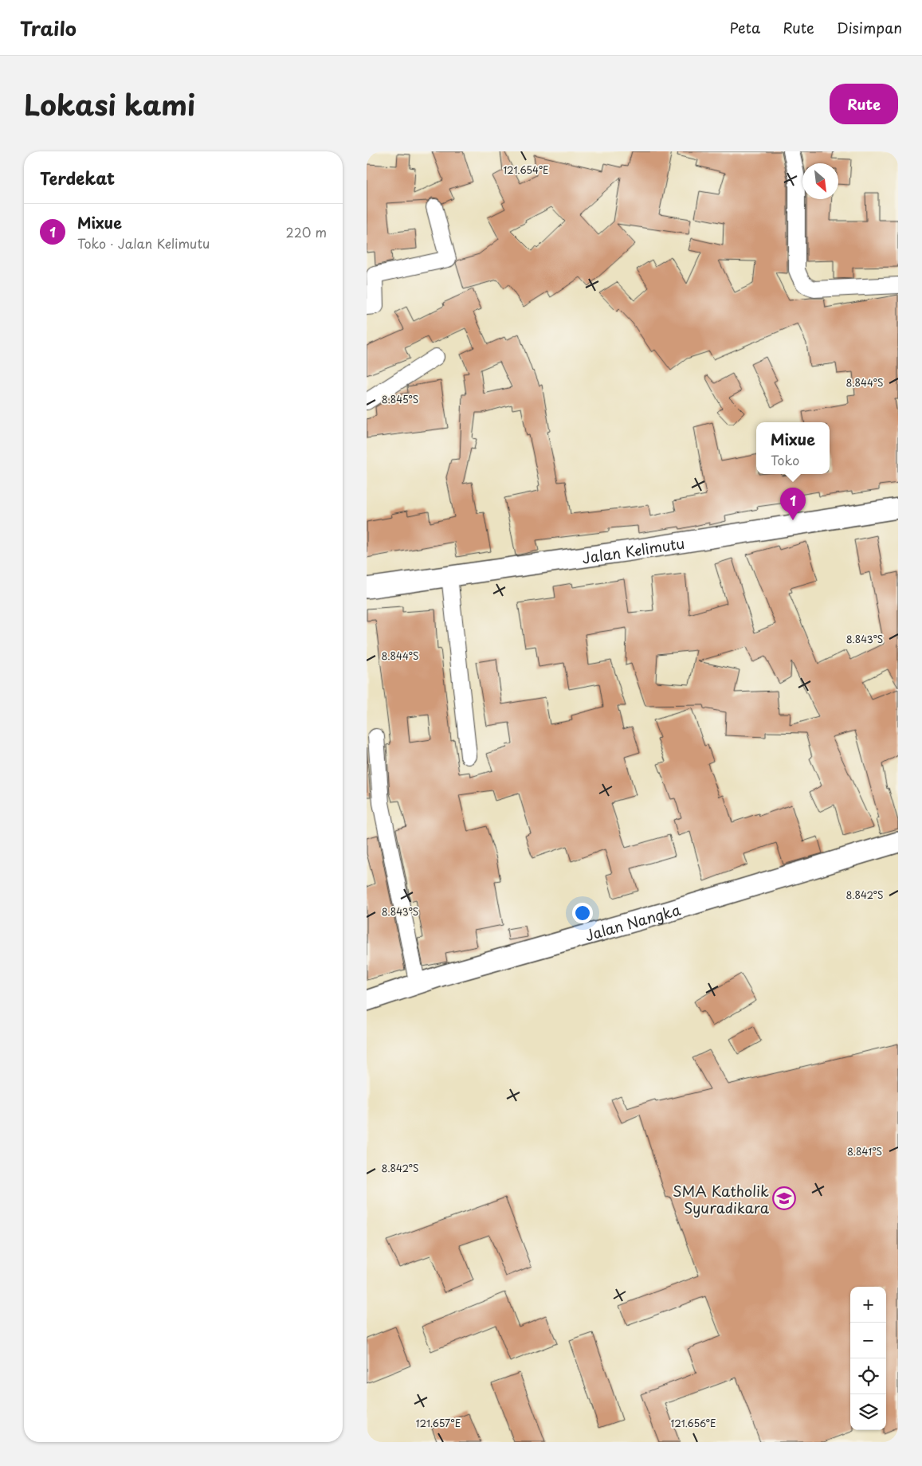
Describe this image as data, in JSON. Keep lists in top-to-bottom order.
{
  "streets": {
    "street": ["Jalan Kelimutu", "Jalan Nangka"]
  },
  "places": {
    "school or university": ["SMA Katholik Syuradikara"]
  },
  "north": "bottom right",
  "page": {
    "header": "Trailo",
    "nav": ["Peta", "Rute", "Disimpan"],
    "title": "Lokasi kami",
    "buttons": "Rute",
    "heading": "Terdekat",
    "list": [
      {
        "mark": "1",
        "name": "Mixue",
        "note": "Toko · Jalan Kelimutu",
        "value": "220 m"
      }
    ],
    "popup": ["Mixue", "Toko"],
    "pins": "1",
    "map_buttons": ["+", "−"]
  },
  "coordinates": [
    "121.654°E",
    "8.844°S",
    "8.845°S",
    "8.843°S",
    "8.842°S",
    "8.841°S",
    "121.657°E",
    "121.656°E"
  ]
}
